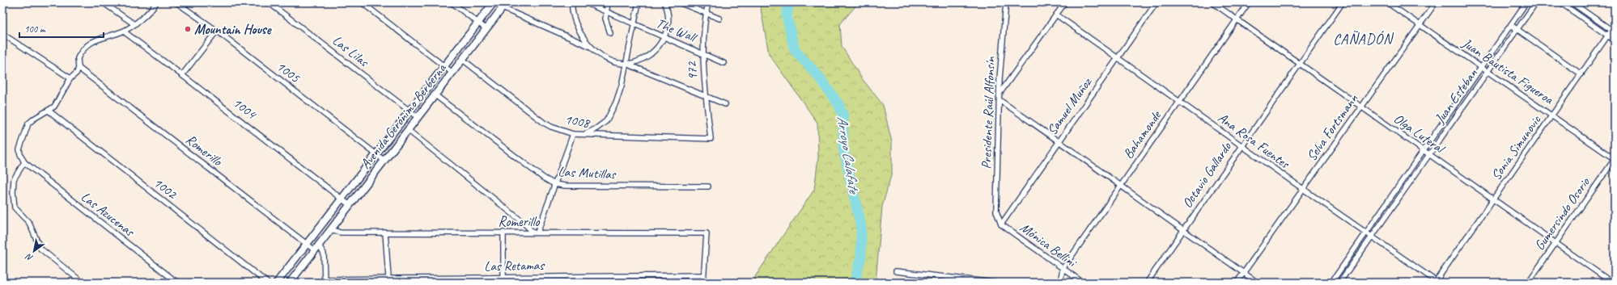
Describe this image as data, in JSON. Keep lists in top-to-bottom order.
{
  "streets": {
    "street": [
      "The Wall",
      "Las Lilas",
      "972",
      "Juan Bautista Figueroa",
      "1005",
      "Juan Esteban",
      "Samuel Muñoz",
      "1004",
      "Presidente Raúl Alfonsín",
      "Avenida Gerónimo Berberna",
      "1008",
      "Selva Fortsmann",
      "Olga Luteral",
      "Bahamonde",
      "Ana Rosa Fuentes",
      "Sonia Simunovic",
      "Romerillo",
      "Las Mutillas",
      "Octavio Gallardo",
      "1002",
      "Las Azucenas",
      "Gumersindo Osorio",
      "Mónica Bellini",
      "Las Retamas"
    ]
  },
  "crossings": [
    ["The Wall", "972"],
    ["Las Lilas", "Avenida Gerónimo Berberna"],
    ["972", "1008"],
    ["Juan Bautista Figueroa", "Juan Esteban"],
    ["Juan Bautista Figueroa", "Selva Fortsmann"],
    ["Juan Bautista Figueroa", "Sonia Simunovic"],
    ["Juan Bautista Figueroa", "Gumersindo Osorio"],
    ["1005", "Avenida Gerónimo Berberna"],
    ["Juan Esteban", "Olga Luteral"],
    ["Juan Esteban", "Ana Rosa Fuentes"],
    ["Samuel Muñoz", "Presidente Raúl Alfonsín"],
    ["Samuel Muñoz", "Ana Rosa Fuentes"],
    ["Samuel Muñoz", "Mónica Bellini"],
    ["1004", "Avenida Gerónimo Berberna"],
    ["Presidente Raúl Alfonsín", "Mónica Bellini"],
    ["Avenida Gerónimo Berberna", "1008"],
    ["Avenida Gerónimo Berberna", "Romerillo"],
    ["Avenida Gerónimo Berberna", "Las Mutillas"],
    ["Selva Fortsmann", "Olga Luteral"],
    ["Selva Fortsmann", "Ana Rosa Fuentes"],
    ["Olga Luteral", "Bahamonde"],
    ["Olga Luteral", "Sonia Simunovic"],
    ["Olga Luteral", "Octavio Gallardo"],
    ["Olga Luteral", "Gumersindo Osorio"],
    ["Bahamonde", "Ana Rosa Fuentes"],
    ["Bahamonde", "Mónica Bellini"],
    ["Ana Rosa Fuentes", "Sonia Simunovic"],
    ["Ana Rosa Fuentes", "Octavio Gallardo"],
    ["Romerillo", "Las Retamas"]
  ],
  "districts": ["CAÑADÓN"],
  "water": ["Arroyo Calafate"],
  "places": ["Mountain House"],
  "scale_bar": "100 m",
  "north": "bottom left"
}
